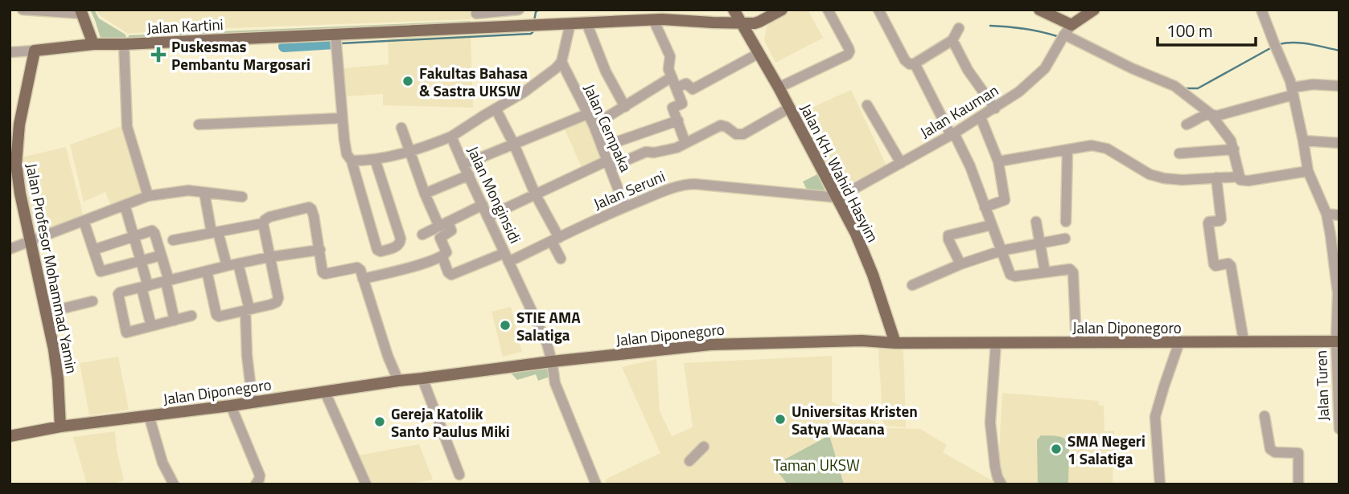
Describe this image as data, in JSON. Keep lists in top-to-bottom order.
{
  "streets": {
    "main road": [
      "Jalan Kartini",
      "Jalan KH. Wahid Hasyim",
      "Jalan Profesor Mohammad Yamin",
      "Jalan Diponegoro"
    ],
    "street": [
      "Jalan Kauman",
      "Jalan Cempaka",
      "Jalan Seruni",
      "Jalan Monginsidi",
      "Jalan Turen"
    ]
  },
  "crossings": [
    ["Jalan Kartini", "Jalan KH. Wahid Hasyim"],
    ["Jalan Kartini", "Jalan Profesor Mohammad Yamin"],
    ["Jalan Kauman", "Jalan KH. Wahid Hasyim"],
    ["Jalan Kauman", "Jalan Seruni"],
    ["Jalan Cempaka", "Jalan Seruni"],
    ["Jalan Cempaka", "Jalan Monginsidi"],
    ["Jalan KH. Wahid Hasyim", "Jalan Seruni"],
    ["Jalan KH. Wahid Hasyim", "Jalan Diponegoro"],
    ["Jalan Seruni", "Jalan Monginsidi"],
    ["Jalan Monginsidi", "Jalan Diponegoro"],
    ["Jalan Profesor Mohammad Yamin", "Jalan Diponegoro"],
    ["Jalan Diponegoro", "Jalan Turen"]
  ],
  "parks": ["Taman UKSW"],
  "places": {
    "health": ["Puskesmas Pembantu Margosari"],
    "other": [
      "Fakultas Bahasa & Sastra UKSW",
      "STIE AMA Salatiga",
      "Universitas Kristen Satya Wacana",
      "Gereja Katolik Santo Paulus Miki",
      "SMA Negeri 1 Salatiga"
    ]
  },
  "scale_bar": "100 m"
}
